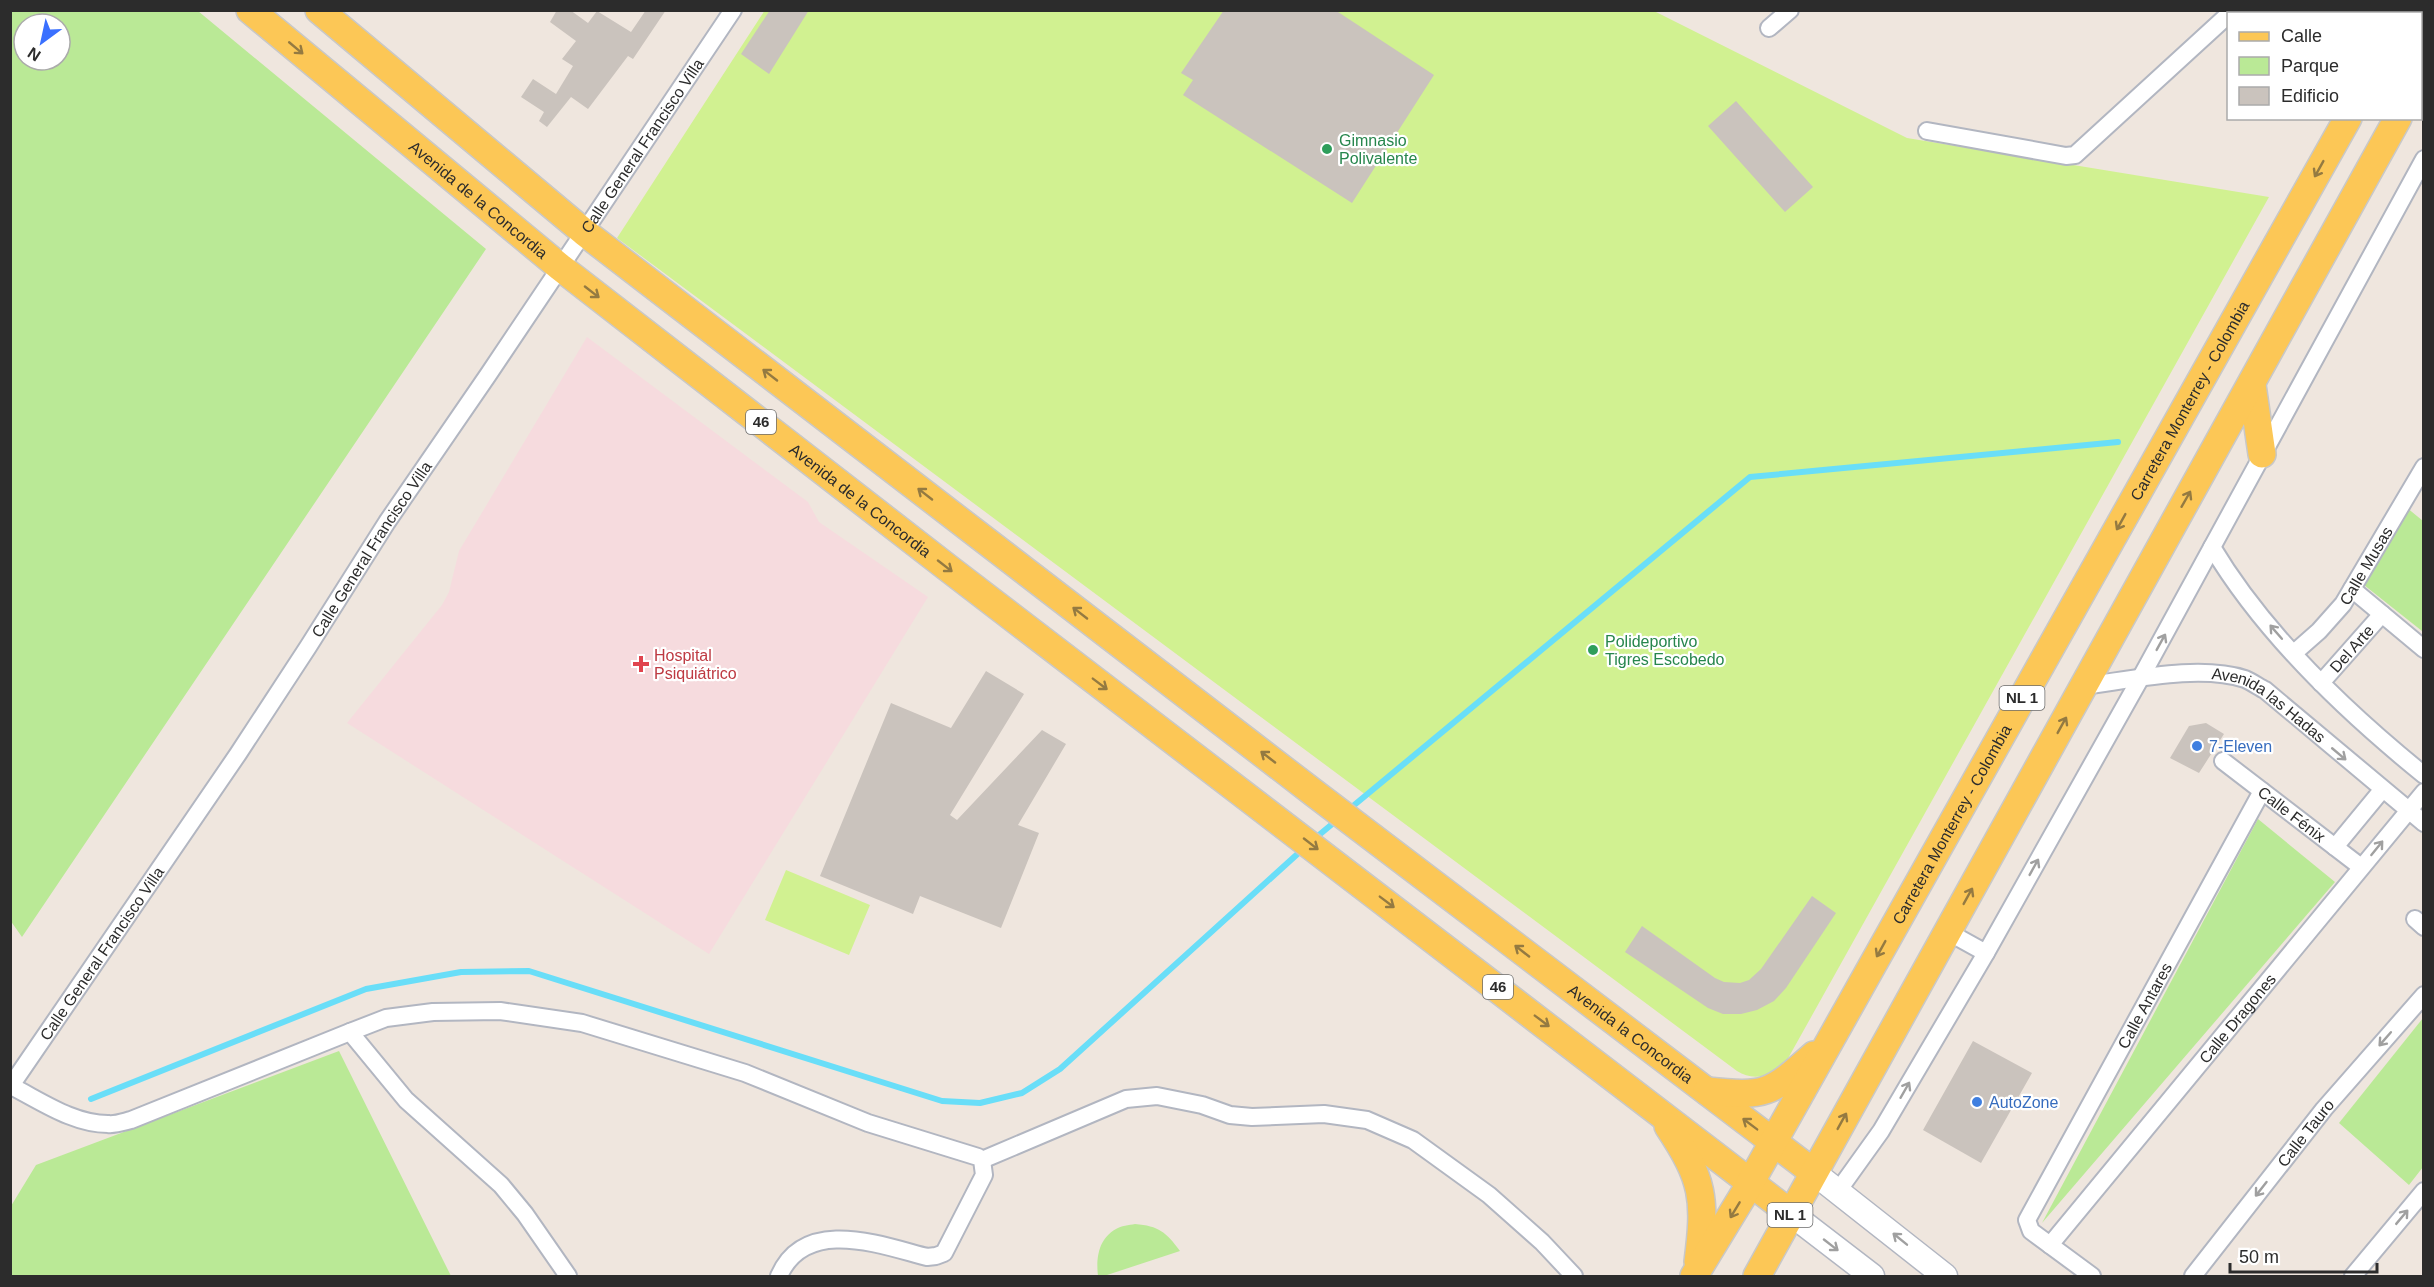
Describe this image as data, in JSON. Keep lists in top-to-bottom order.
{
  "streets": {
    "main road": [
      "Avenida de la Concordia",
      "Carretera Monterrey - Colombia",
      "46",
      "NL 1",
      "Avenida la Concordia"
    ],
    "street": [
      "Calle General Francisco Villa",
      "Calle Musas",
      "Del Arte",
      "Avenida las Hadas",
      "Calle Fénix",
      "Calle Antares",
      "Calle Dragones",
      "Calle Tauro"
    ]
  },
  "crossings": [
    ["Calle General Francisco Villa", "Avenida de la Concordia"],
    ["Calle General Francisco Villa", "46"],
    ["Calle General Francisco Villa", "Avenida la Concordia"],
    ["Avenida de la Concordia", "46"],
    ["Carretera Monterrey - Colombia", "46"],
    ["Carretera Monterrey - Colombia", "Avenida la Concordia"],
    ["46", "NL 1"],
    ["46", "Avenida la Concordia"],
    ["NL 1", "Avenida las Hadas"],
    ["NL 1", "Avenida la Concordia"],
    ["Avenida las Hadas", "Calle Dragones"],
    ["Calle Fénix", "Calle Antares"],
    ["Calle Fénix", "Calle Dragones"],
    ["Calle Antares", "Calle Dragones"]
  ],
  "one_way": ["Avenida de la Concordia", "Avenida la Concordia"],
  "places": {
    "other": [
      "Gimnasio Polivalente",
      "Polideportivo Tigres Escobedo",
      "7-Eleven",
      "AutoZone"
    ],
    "health": ["Hospital Psiquiátrico"]
  },
  "legend": ["Calle", "Parque", "Edificio"],
  "scale_bar": "50 m",
  "north": "bottom left"
}
